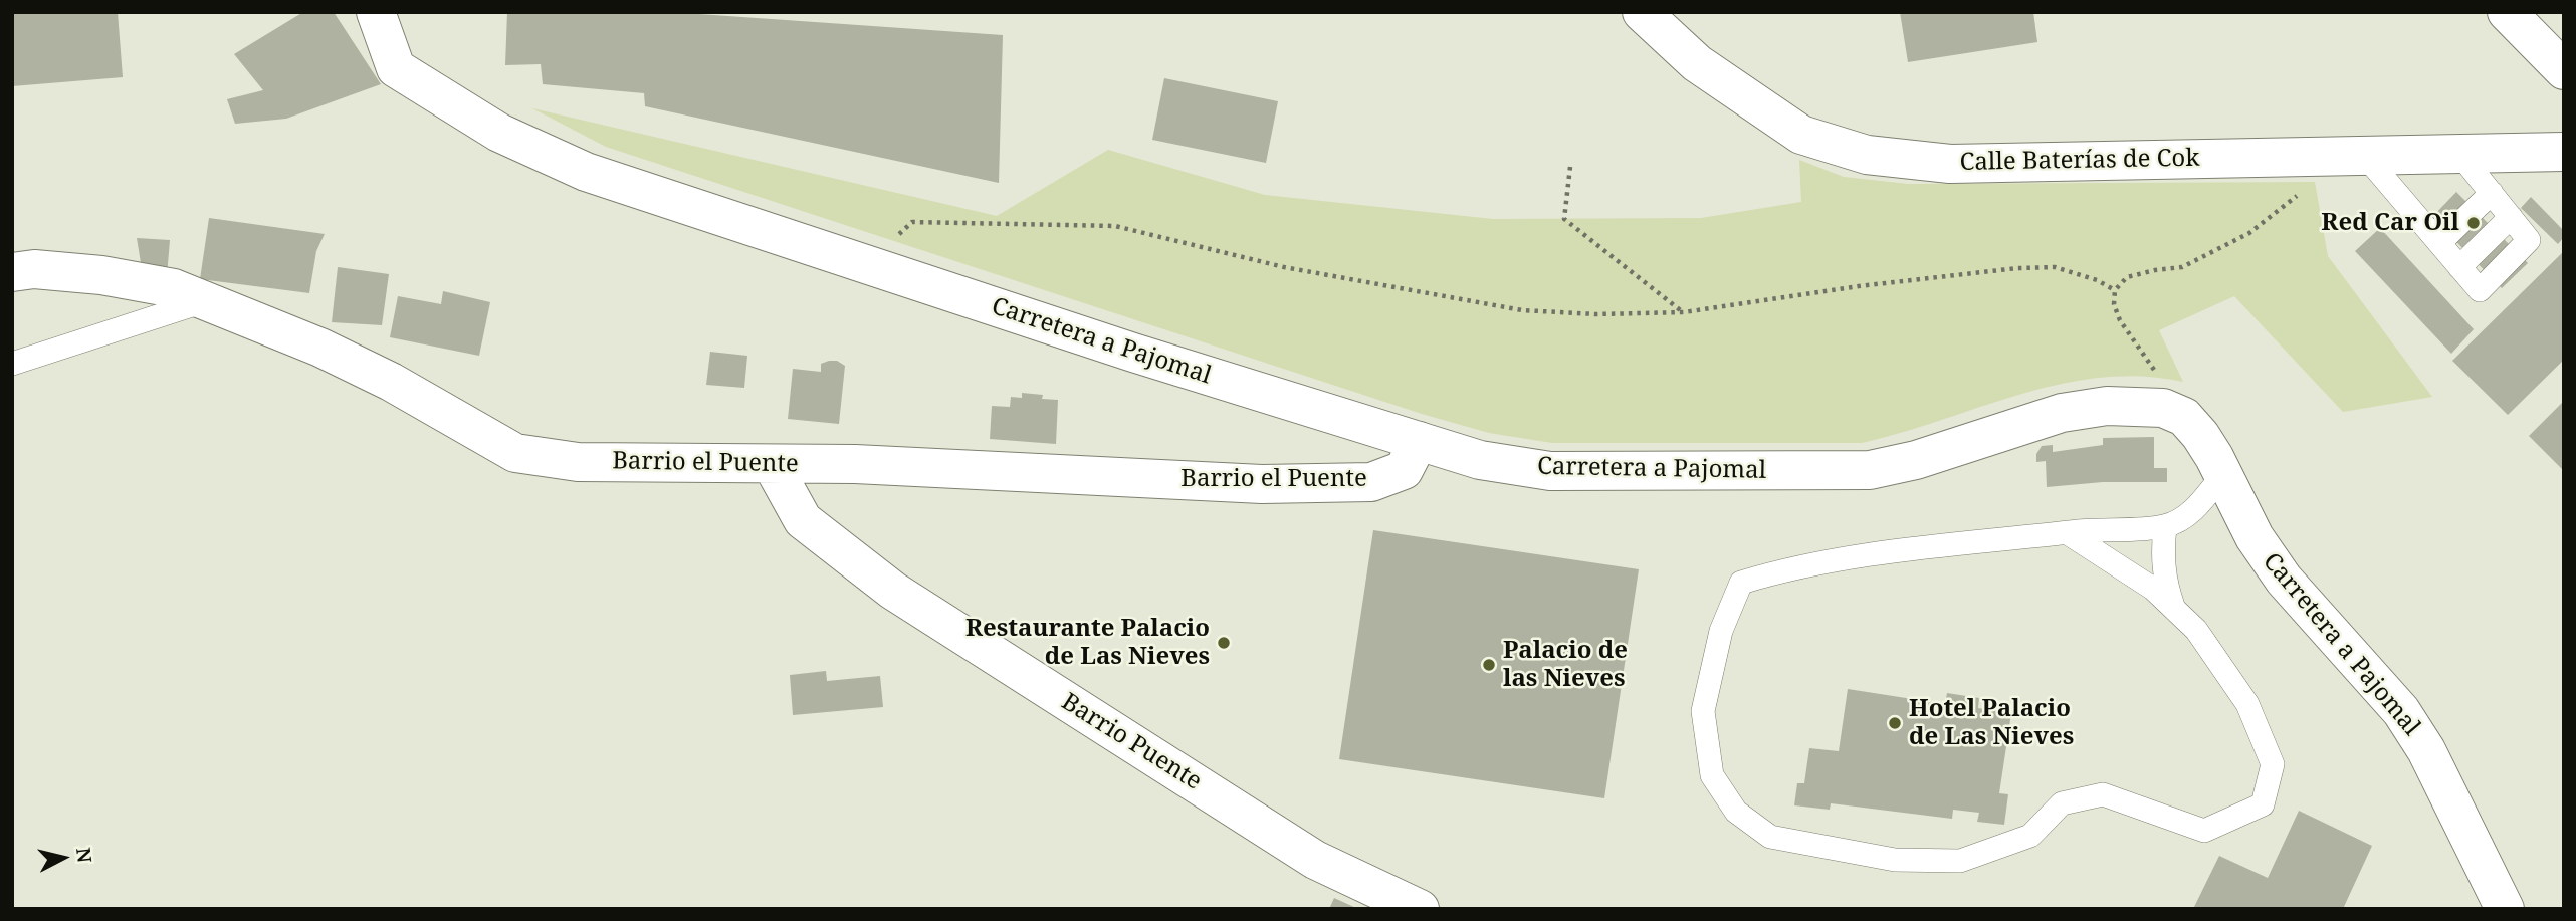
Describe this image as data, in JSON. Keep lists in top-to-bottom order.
{
  "streets": {
    "street": [
      "Calle Baterías de Cok",
      "Carretera a Pajomal",
      "Barrio el Puente",
      "Barrio Puente"
    ]
  },
  "crossings": [
    ["Carretera a Pajomal", "Barrio el Puente"],
    ["Barrio el Puente", "Barrio Puente"]
  ],
  "places": [
    "Red Car Oil",
    "Restaurante Palacio de Las Nieves",
    "Palacio de las Nieves",
    "Hotel Palacio de Las Nieves"
  ],
  "north": "right"
}
